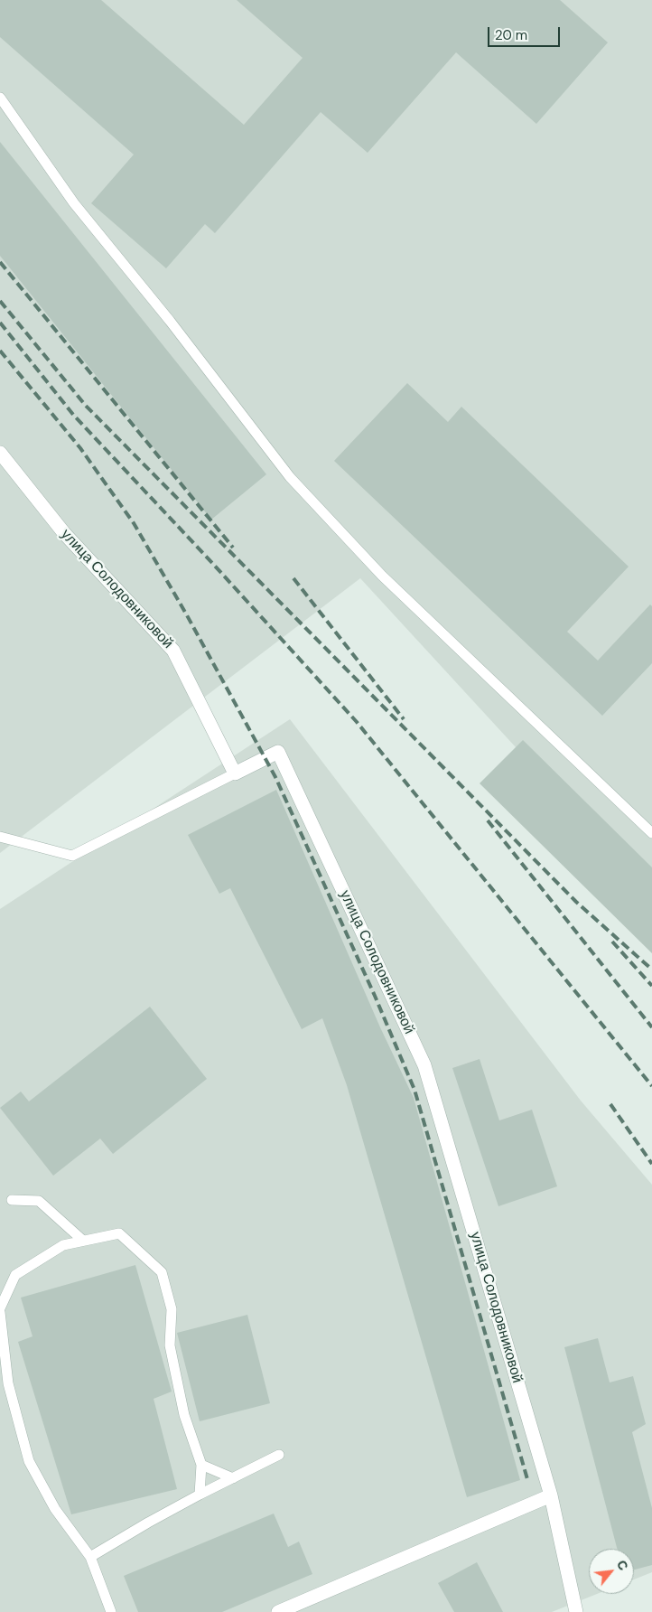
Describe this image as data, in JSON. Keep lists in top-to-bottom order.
{
  "streets": {
    "street": ["улица Солодовниковой"]
  },
  "scale_bar": "20 m",
  "north": "top right"
}
